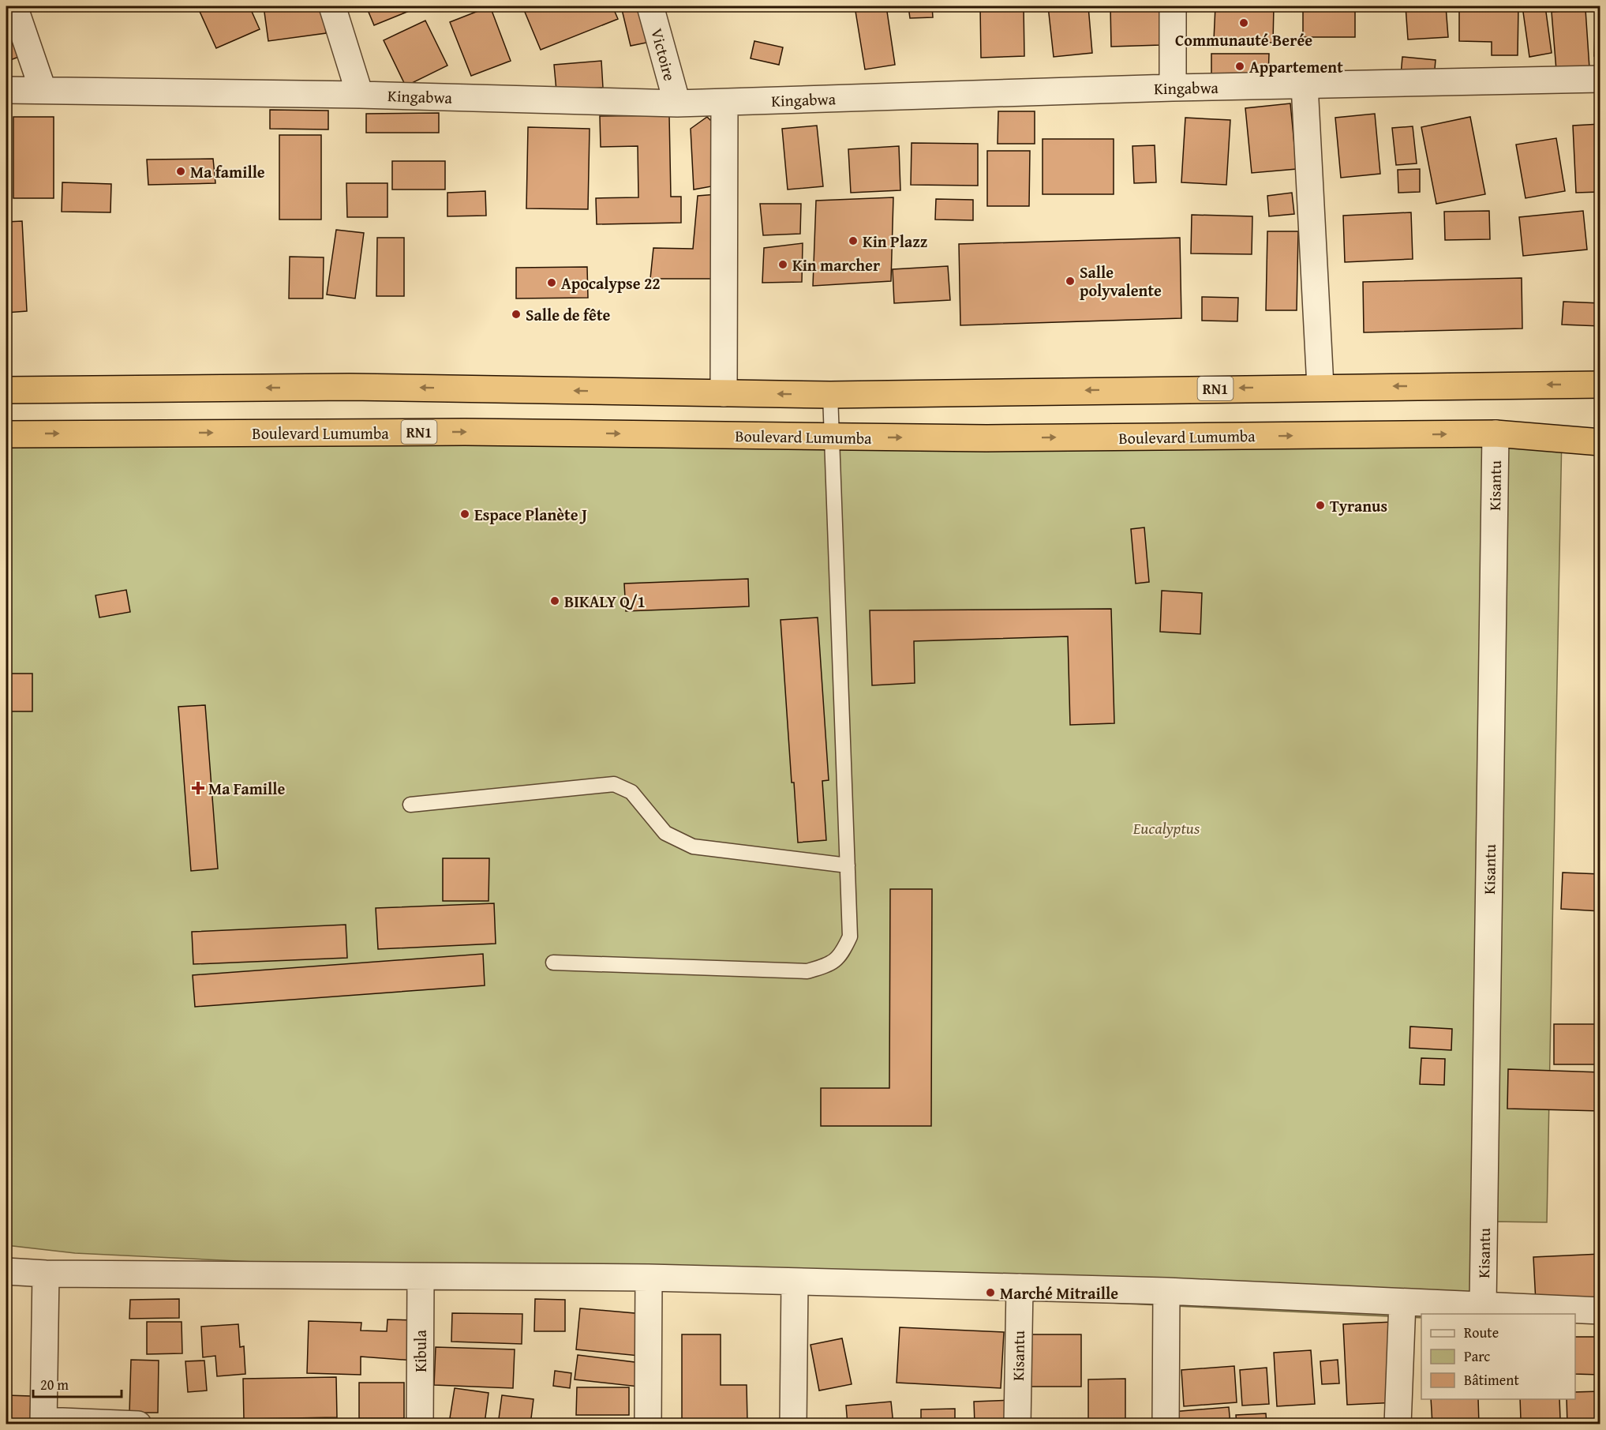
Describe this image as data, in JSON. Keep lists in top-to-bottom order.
{
  "streets": {
    "highway": ["RN1", "Boulevard Lumumba"],
    "street": [
      "Victoire",
      "Kingabwa",
      "Kisantu",
      "Kibula"
    ]
  },
  "crossings": [
    ["Victoire", "Kingabwa"],
    ["Boulevard Lumumba", "Kisantu"]
  ],
  "parks": ["Eucalyptus"],
  "places": {
    "other": [
      "Communauté Berée",
      "Appartement",
      "Ma famille",
      "Kin Plazz",
      "Kin marcher",
      "Salle polyvalente",
      "Apocalypse 22",
      "Salle de fête",
      "Tyranus",
      "Espace Planète J",
      "BIKALY Q/1",
      "Marché Mitraille"
    ],
    "health": ["Ma Famille"]
  },
  "legend": ["Route", "Parc", "Bâtiment"],
  "scale_bar": "20 m"
}
